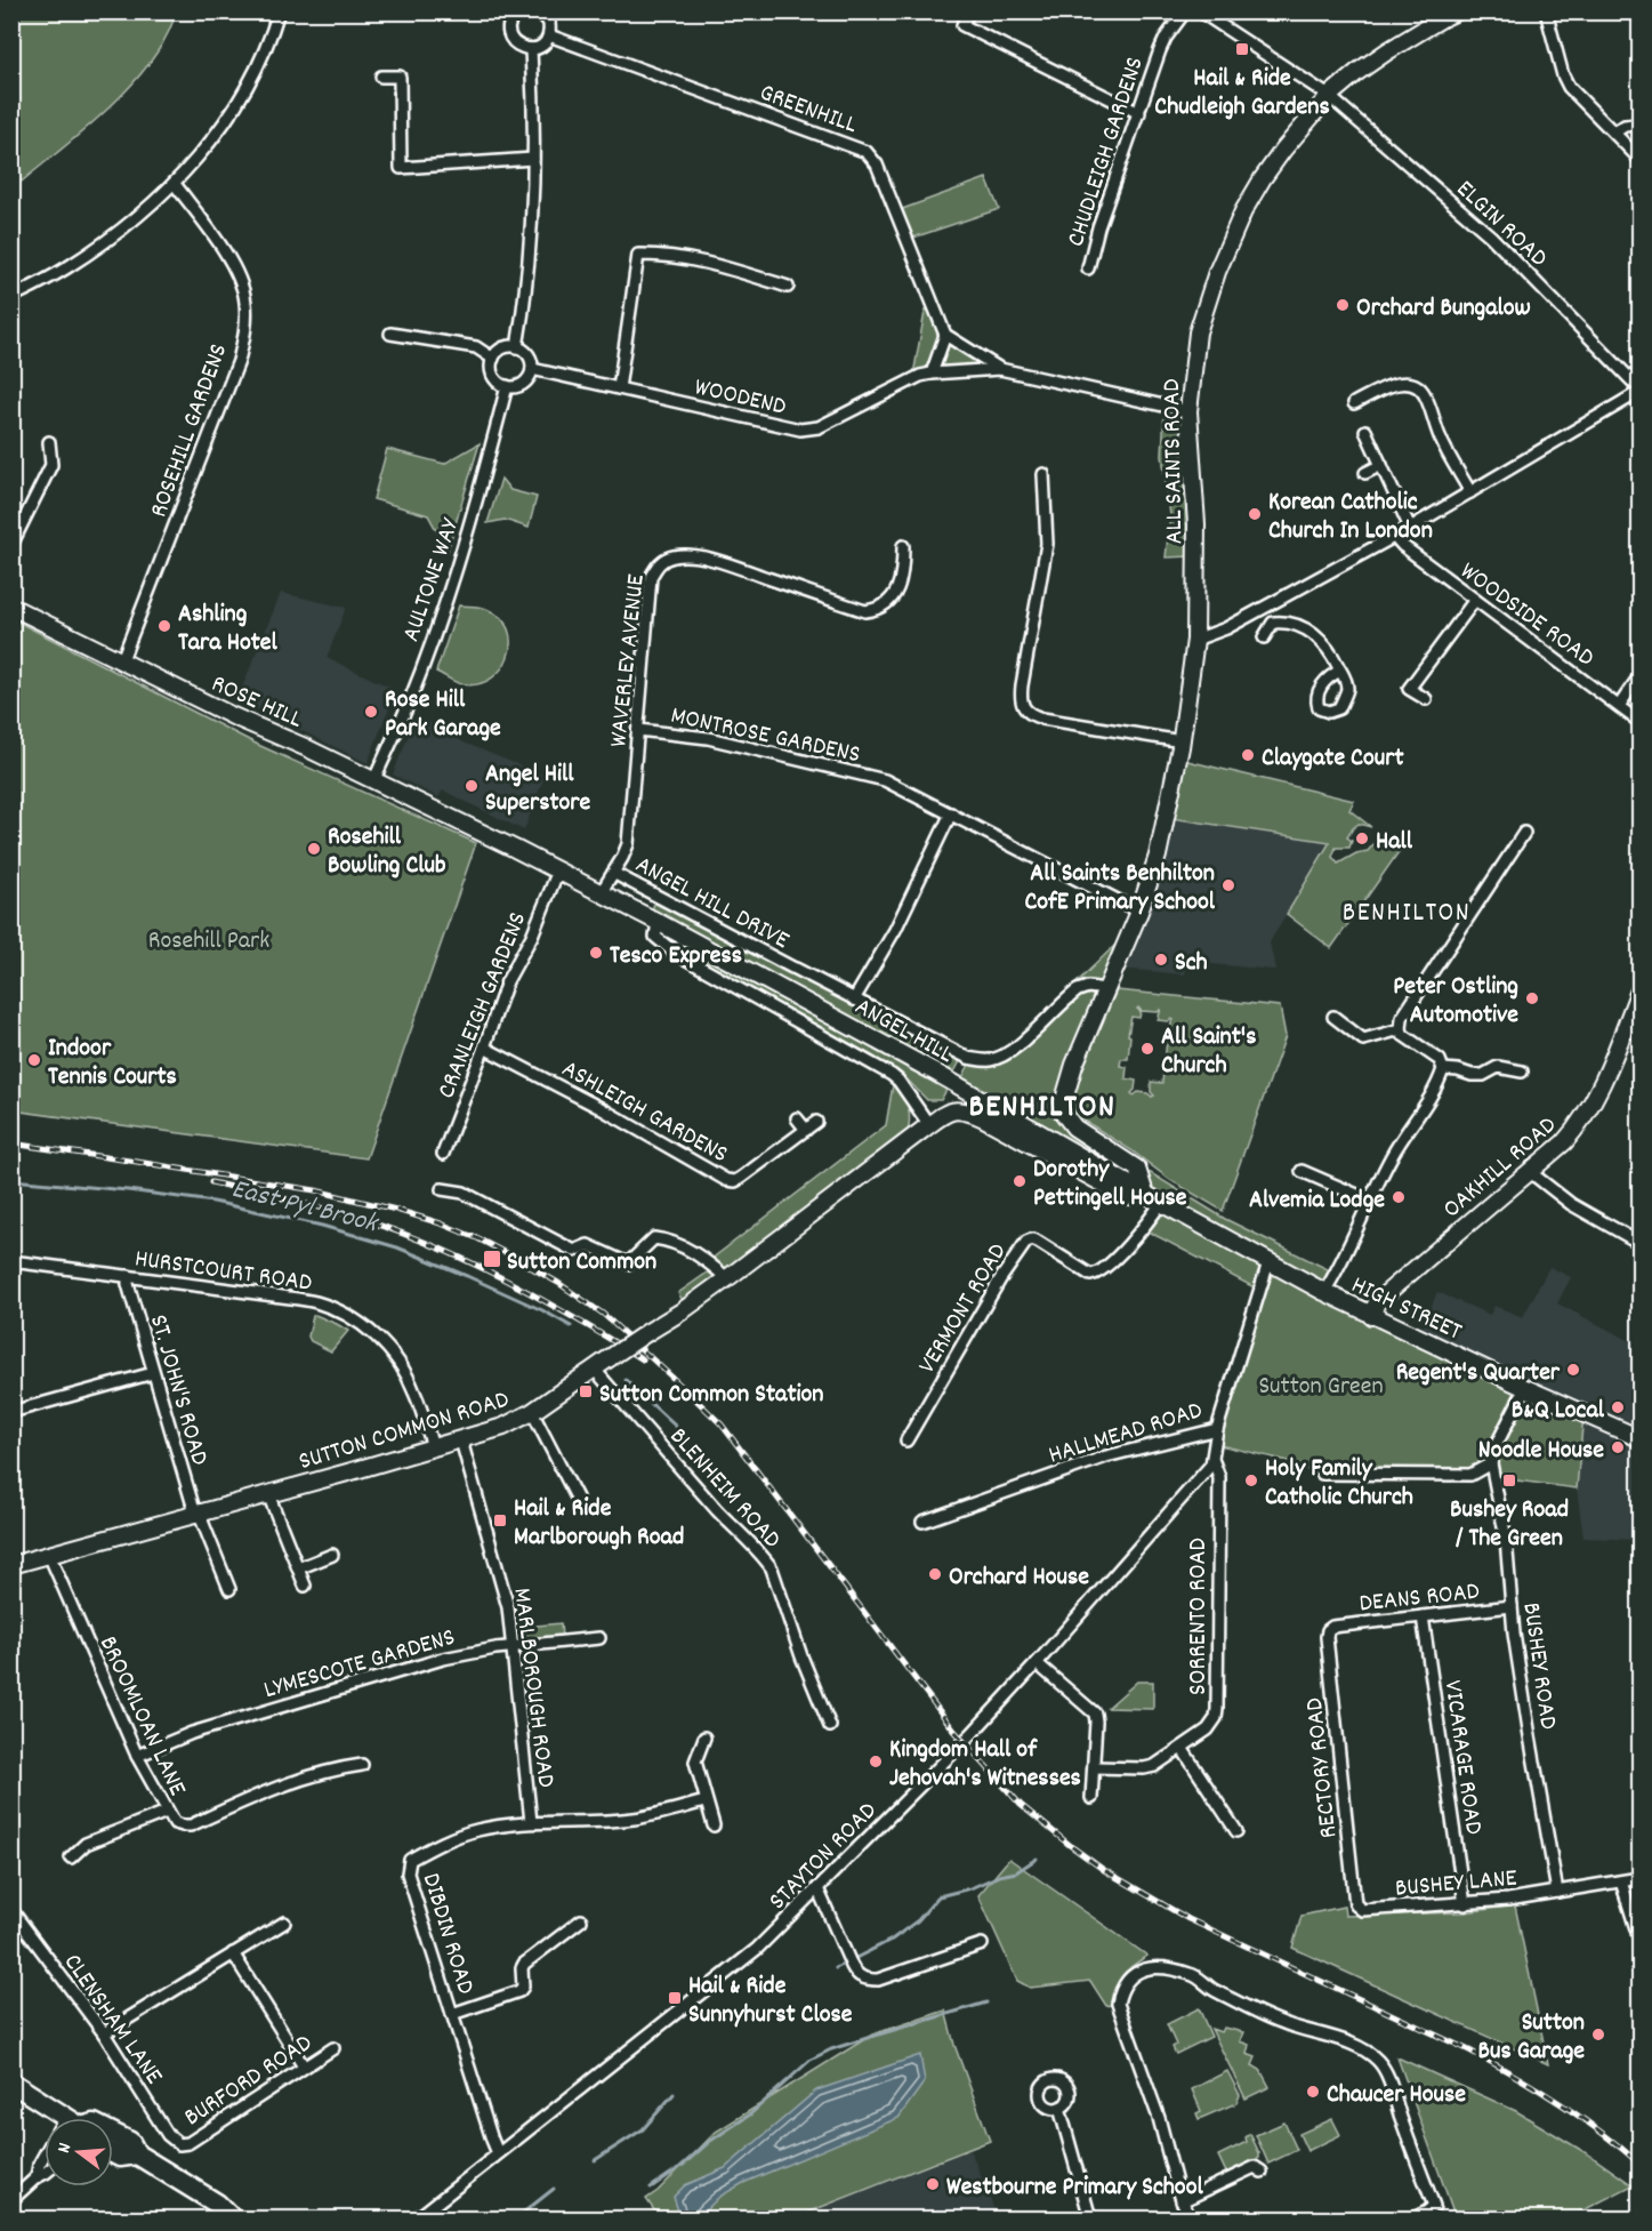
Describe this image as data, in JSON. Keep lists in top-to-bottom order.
{
  "streets": {
    "main road": [
      "ALL SAINTS ROAD",
      "ROSE HILL",
      "ANGEL HILL",
      "OAKHILL ROAD",
      "HIGH STREET",
      "SUTTON COMMON ROAD"
    ],
    "street": [
      "GREENHILL",
      "CHUDLEIGH GARDENS",
      "ELGIN ROAD",
      "WOODEND",
      "ROSEHILL GARDENS",
      "AULTONE WAY",
      "WOODSIDE ROAD",
      "WAVERLEY AVENUE",
      "MONTROSE GARDENS",
      "ANGEL HILL DRIVE",
      "CRANLEIGH GARDENS",
      "ASHLEIGH GARDENS",
      "HURSTCOURT ROAD",
      "VERMONT ROAD",
      "ST. JOHN'S ROAD",
      "HALLMEAD ROAD",
      "BLENHEIM ROAD",
      "DEANS ROAD",
      "SORRENTO ROAD",
      "LYMESCOTE GARDENS",
      "BUSHEY ROAD",
      "MARLBOROUGH ROAD",
      "BROOMLOAN LANE",
      "VICARAGE ROAD",
      "RECTORY ROAD",
      "STAYTON ROAD",
      "BUSHEY LANE",
      "DIBDIN ROAD",
      "CLENSHAM LANE",
      "BURFORD ROAD"
    ]
  },
  "crossings": [
    ["GREENHILL", "WOODEND"],
    ["ELGIN ROAD", "ALL SAINTS ROAD"],
    ["WOODEND", "ALL SAINTS ROAD"],
    ["WOODEND", "AULTONE WAY"],
    ["ROSEHILL GARDENS", "ROSE HILL"],
    ["ALL SAINTS ROAD", "MONTROSE GARDENS"],
    ["ALL SAINTS ROAD", "ANGEL HILL DRIVE"],
    ["ALL SAINTS ROAD", "ANGEL HILL"],
    ["AULTONE WAY", "ROSE HILL"],
    ["AULTONE WAY", "ANGEL HILL"],
    ["WAVERLEY AVENUE", "MONTROSE GARDENS"],
    ["WAVERLEY AVENUE", "ANGEL HILL DRIVE"],
    ["WAVERLEY AVENUE", "ANGEL HILL"],
    ["ROSE HILL", "ANGEL HILL"],
    ["CRANLEIGH GARDENS", "ANGEL HILL"],
    ["CRANLEIGH GARDENS", "ASHLEIGH GARDENS"],
    ["ANGEL HILL", "HIGH STREET"],
    ["ANGEL HILL", "VERMONT ROAD"],
    ["ANGEL HILL", "SUTTON COMMON ROAD"],
    ["OAKHILL ROAD", "HIGH STREET"],
    ["HURSTCOURT ROAD", "ST. JOHN'S ROAD"],
    ["HURSTCOURT ROAD", "SUTTON COMMON ROAD"],
    ["HIGH STREET", "VERMONT ROAD"],
    ["HIGH STREET", "HALLMEAD ROAD"],
    ["ST. JOHN'S ROAD", "SUTTON COMMON ROAD"],
    ["SUTTON COMMON ROAD", "BLENHEIM ROAD"],
    ["SUTTON COMMON ROAD", "MARLBOROUGH ROAD"],
    ["SUTTON COMMON ROAD", "BROOMLOAN LANE"],
    ["HALLMEAD ROAD", "STAYTON ROAD"],
    ["DEANS ROAD", "BUSHEY ROAD"],
    ["DEANS ROAD", "VICARAGE ROAD"],
    ["DEANS ROAD", "RECTORY ROAD"],
    ["SORRENTO ROAD", "STAYTON ROAD"],
    ["LYMESCOTE GARDENS", "MARLBOROUGH ROAD"],
    ["LYMESCOTE GARDENS", "BROOMLOAN LANE"],
    ["BUSHEY ROAD", "BUSHEY LANE"],
    ["MARLBOROUGH ROAD", "DIBDIN ROAD"],
    ["VICARAGE ROAD", "BUSHEY LANE"],
    ["RECTORY ROAD", "BUSHEY LANE"],
    ["STAYTON ROAD", "DIBDIN ROAD"],
    ["CLENSHAM LANE", "BURFORD ROAD"]
  ],
  "districts": ["BENHILTON", "BENHILTON"],
  "water": ["East Pyl Brook"],
  "parks": ["Rosehill Park", "Sutton Green"],
  "places": {
    "transit": [
      "Hail & Ride Chudleigh Gardens",
      "Sutton Common",
      "Sutton Common Station",
      "Bushey Road / The Green",
      "Hail & Ride Marlborough Road",
      "Hail & Ride Sunnyhurst Close"
    ],
    "other": [
      "Orchard Bungalow",
      "Korean Catholic Church In London",
      "Ashling Tara Hotel",
      "Rose Hill Park Garage",
      "Claygate Court",
      "Angel Hill Superstore",
      "Hall",
      "Rosehill Bowling Club",
      "All Saints Benhilton CofE Primary School",
      "Tesco Express",
      "Sch",
      "Peter Ostling Automotive",
      "All Saint's Church",
      "Indoor Tennis Courts",
      "Dorothy Pettingell House",
      "Alvemia Lodge",
      "Regent's Quarter",
      "B&Q Local",
      "Noodle House",
      "Holy Family Catholic Church",
      "Orchard House",
      "Kingdom Hall of Jehovah's Witnesses",
      "Sutton Bus Garage",
      "Chaucer House",
      "Westbourne Primary School"
    ]
  },
  "north": "left"
}
